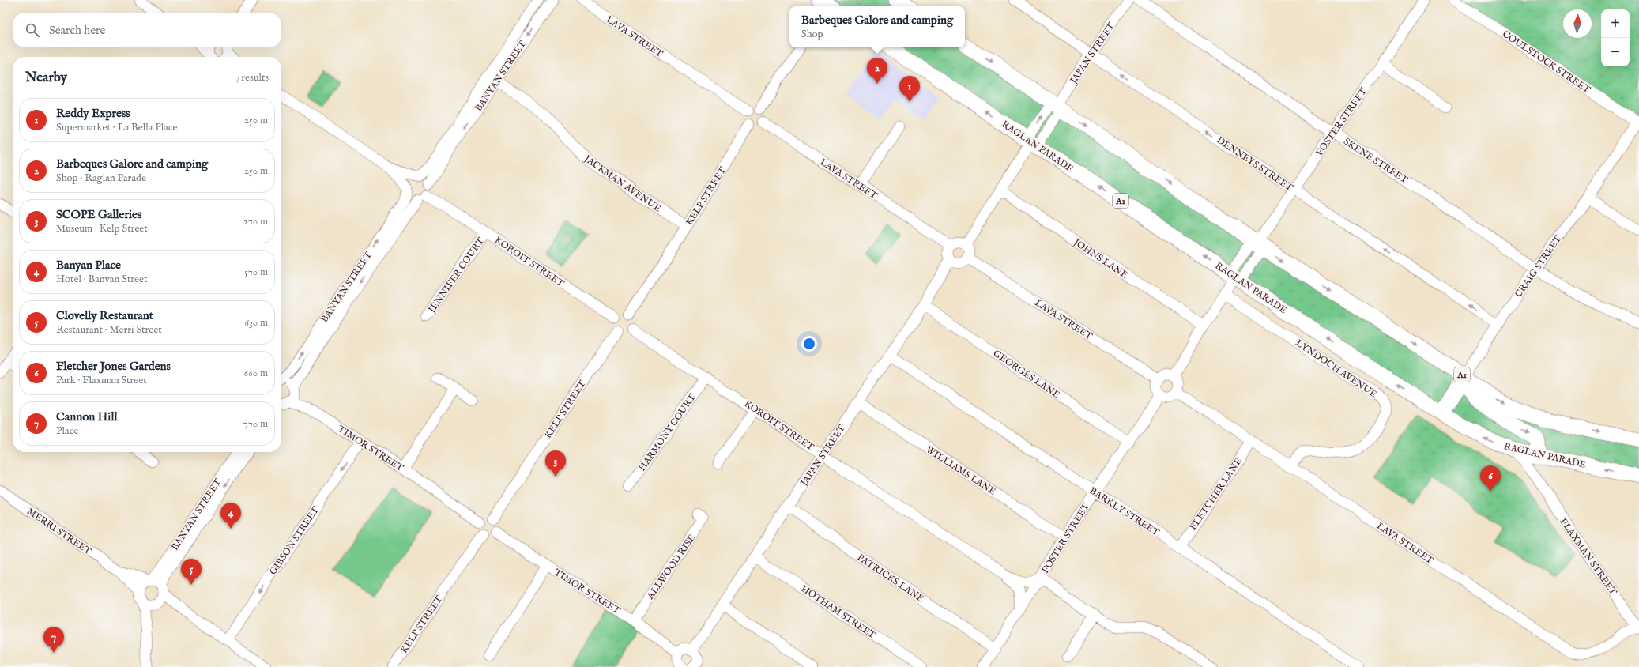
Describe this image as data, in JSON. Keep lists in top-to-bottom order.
{
  "streets": {
    "highway": ["RAGLAN PARADE", "A1", "CRAIG STREET"],
    "street": [
      "LAVA STREET",
      "JAPAN STREET",
      "COULSTOCK STREET",
      "BANYAN STREET",
      "FOSTER STREET",
      "SKENE STREET",
      "DENNEYS STREET",
      "JACKMAN AVENUE",
      "KELP STREET",
      "JOHNS LANE",
      "KOROIT STREET",
      "JENNIFER COURT",
      "LYNDOCH AVENUE",
      "GEORGES LANE",
      "HARMONY COURT",
      "TIMOR STREET",
      "WILLIAMS LANE",
      "FLETCHER LANE",
      "BARKLY STREET",
      "MERRI STREET",
      "GIBSON STREET",
      "FLAXMAN STREET",
      "ALLWOOD RISE",
      "PATRICKS LANE",
      "HOTHAM STREET"
    ]
  },
  "crossings": [
    ["LAVA STREET", "JAPAN STREET"],
    ["LAVA STREET", "FOSTER STREET"],
    ["LAVA STREET", "KELP STREET"],
    ["LAVA STREET", "LYNDOCH AVENUE"],
    ["LAVA STREET", "FLETCHER LANE"],
    ["LAVA STREET", "FLAXMAN STREET"],
    ["JAPAN STREET", "RAGLAN PARADE"],
    ["JAPAN STREET", "DENNEYS STREET"],
    ["JAPAN STREET", "A1"],
    ["JAPAN STREET", "JOHNS LANE"],
    ["JAPAN STREET", "KOROIT STREET"],
    ["JAPAN STREET", "GEORGES LANE"],
    ["JAPAN STREET", "WILLIAMS LANE"],
    ["JAPAN STREET", "BARKLY STREET"],
    ["JAPAN STREET", "PATRICKS LANE"],
    ["JAPAN STREET", "HOTHAM STREET"],
    ["COULSTOCK STREET", "CRAIG STREET"],
    ["BANYAN STREET", "JACKMAN AVENUE"],
    ["BANYAN STREET", "KOROIT STREET"],
    ["BANYAN STREET", "TIMOR STREET"],
    ["BANYAN STREET", "MERRI STREET"],
    ["FOSTER STREET", "RAGLAN PARADE"],
    ["FOSTER STREET", "SKENE STREET"],
    ["FOSTER STREET", "DENNEYS STREET"],
    ["FOSTER STREET", "A1"],
    ["FOSTER STREET", "KOROIT STREET"],
    ["FOSTER STREET", "GEORGES LANE"],
    ["FOSTER STREET", "WILLIAMS LANE"],
    ["FOSTER STREET", "BARKLY STREET"],
    ["FOSTER STREET", "PATRICKS LANE"],
    ["RAGLAN PARADE", "CRAIG STREET"],
    ["RAGLAN PARADE", "FLAXMAN STREET"],
    ["SKENE STREET", "CRAIG STREET"],
    ["DENNEYS STREET", "CRAIG STREET"],
    ["JACKMAN AVENUE", "KELP STREET"],
    ["KELP STREET", "KOROIT STREET"],
    ["KELP STREET", "TIMOR STREET"],
    ["A1", "CRAIG STREET"],
    ["KOROIT STREET", "JENNIFER COURT"],
    ["KOROIT STREET", "HARMONY COURT"],
    ["TIMOR STREET", "GIBSON STREET"],
    ["TIMOR STREET", "ALLWOOD RISE"],
    ["FLETCHER LANE", "BARKLY STREET"]
  ],
  "one_way": ["DENNEYS STREET", "GIBSON STREET"],
  "north": "top",
  "page": {
    "popup": ["Barbeques Galore and camping", "Shop"],
    "map_buttons": ["+", "−"],
    "search": "Search here",
    "heading": ["Nearby", "7 results"],
    "pins": [
      "2",
      "1",
      "3",
      "6",
      "4",
      "5",
      "7"
    ],
    "list": [
      {
        "mark": "1",
        "name": "Reddy Express",
        "note": "Supermarket · La Bella Place",
        "value": "250 m"
      },
      {
        "mark": "2",
        "name": "Barbeques Galore and camping",
        "note": "Shop · Raglan Parade",
        "value": "250 m"
      },
      {
        "mark": "3",
        "name": "SCOPE Galleries",
        "note": "Museum · Kelp Street",
        "value": "270 m"
      },
      {
        "mark": "4",
        "name": "Banyan Place",
        "note": "Hotel · Banyan Street",
        "value": "570 m"
      },
      {
        "mark": "5",
        "name": "Clovelly Restaurant",
        "note": "Restaurant · Merri Street",
        "value": "630 m"
      },
      {
        "mark": "6",
        "name": "Fletcher Jones Gardens",
        "note": "Park · Flaxman Street",
        "value": "660 m"
      },
      {
        "mark": "7",
        "name": "Cannon Hill",
        "note": "Place",
        "value": "770 m"
      }
    ]
  }
}
